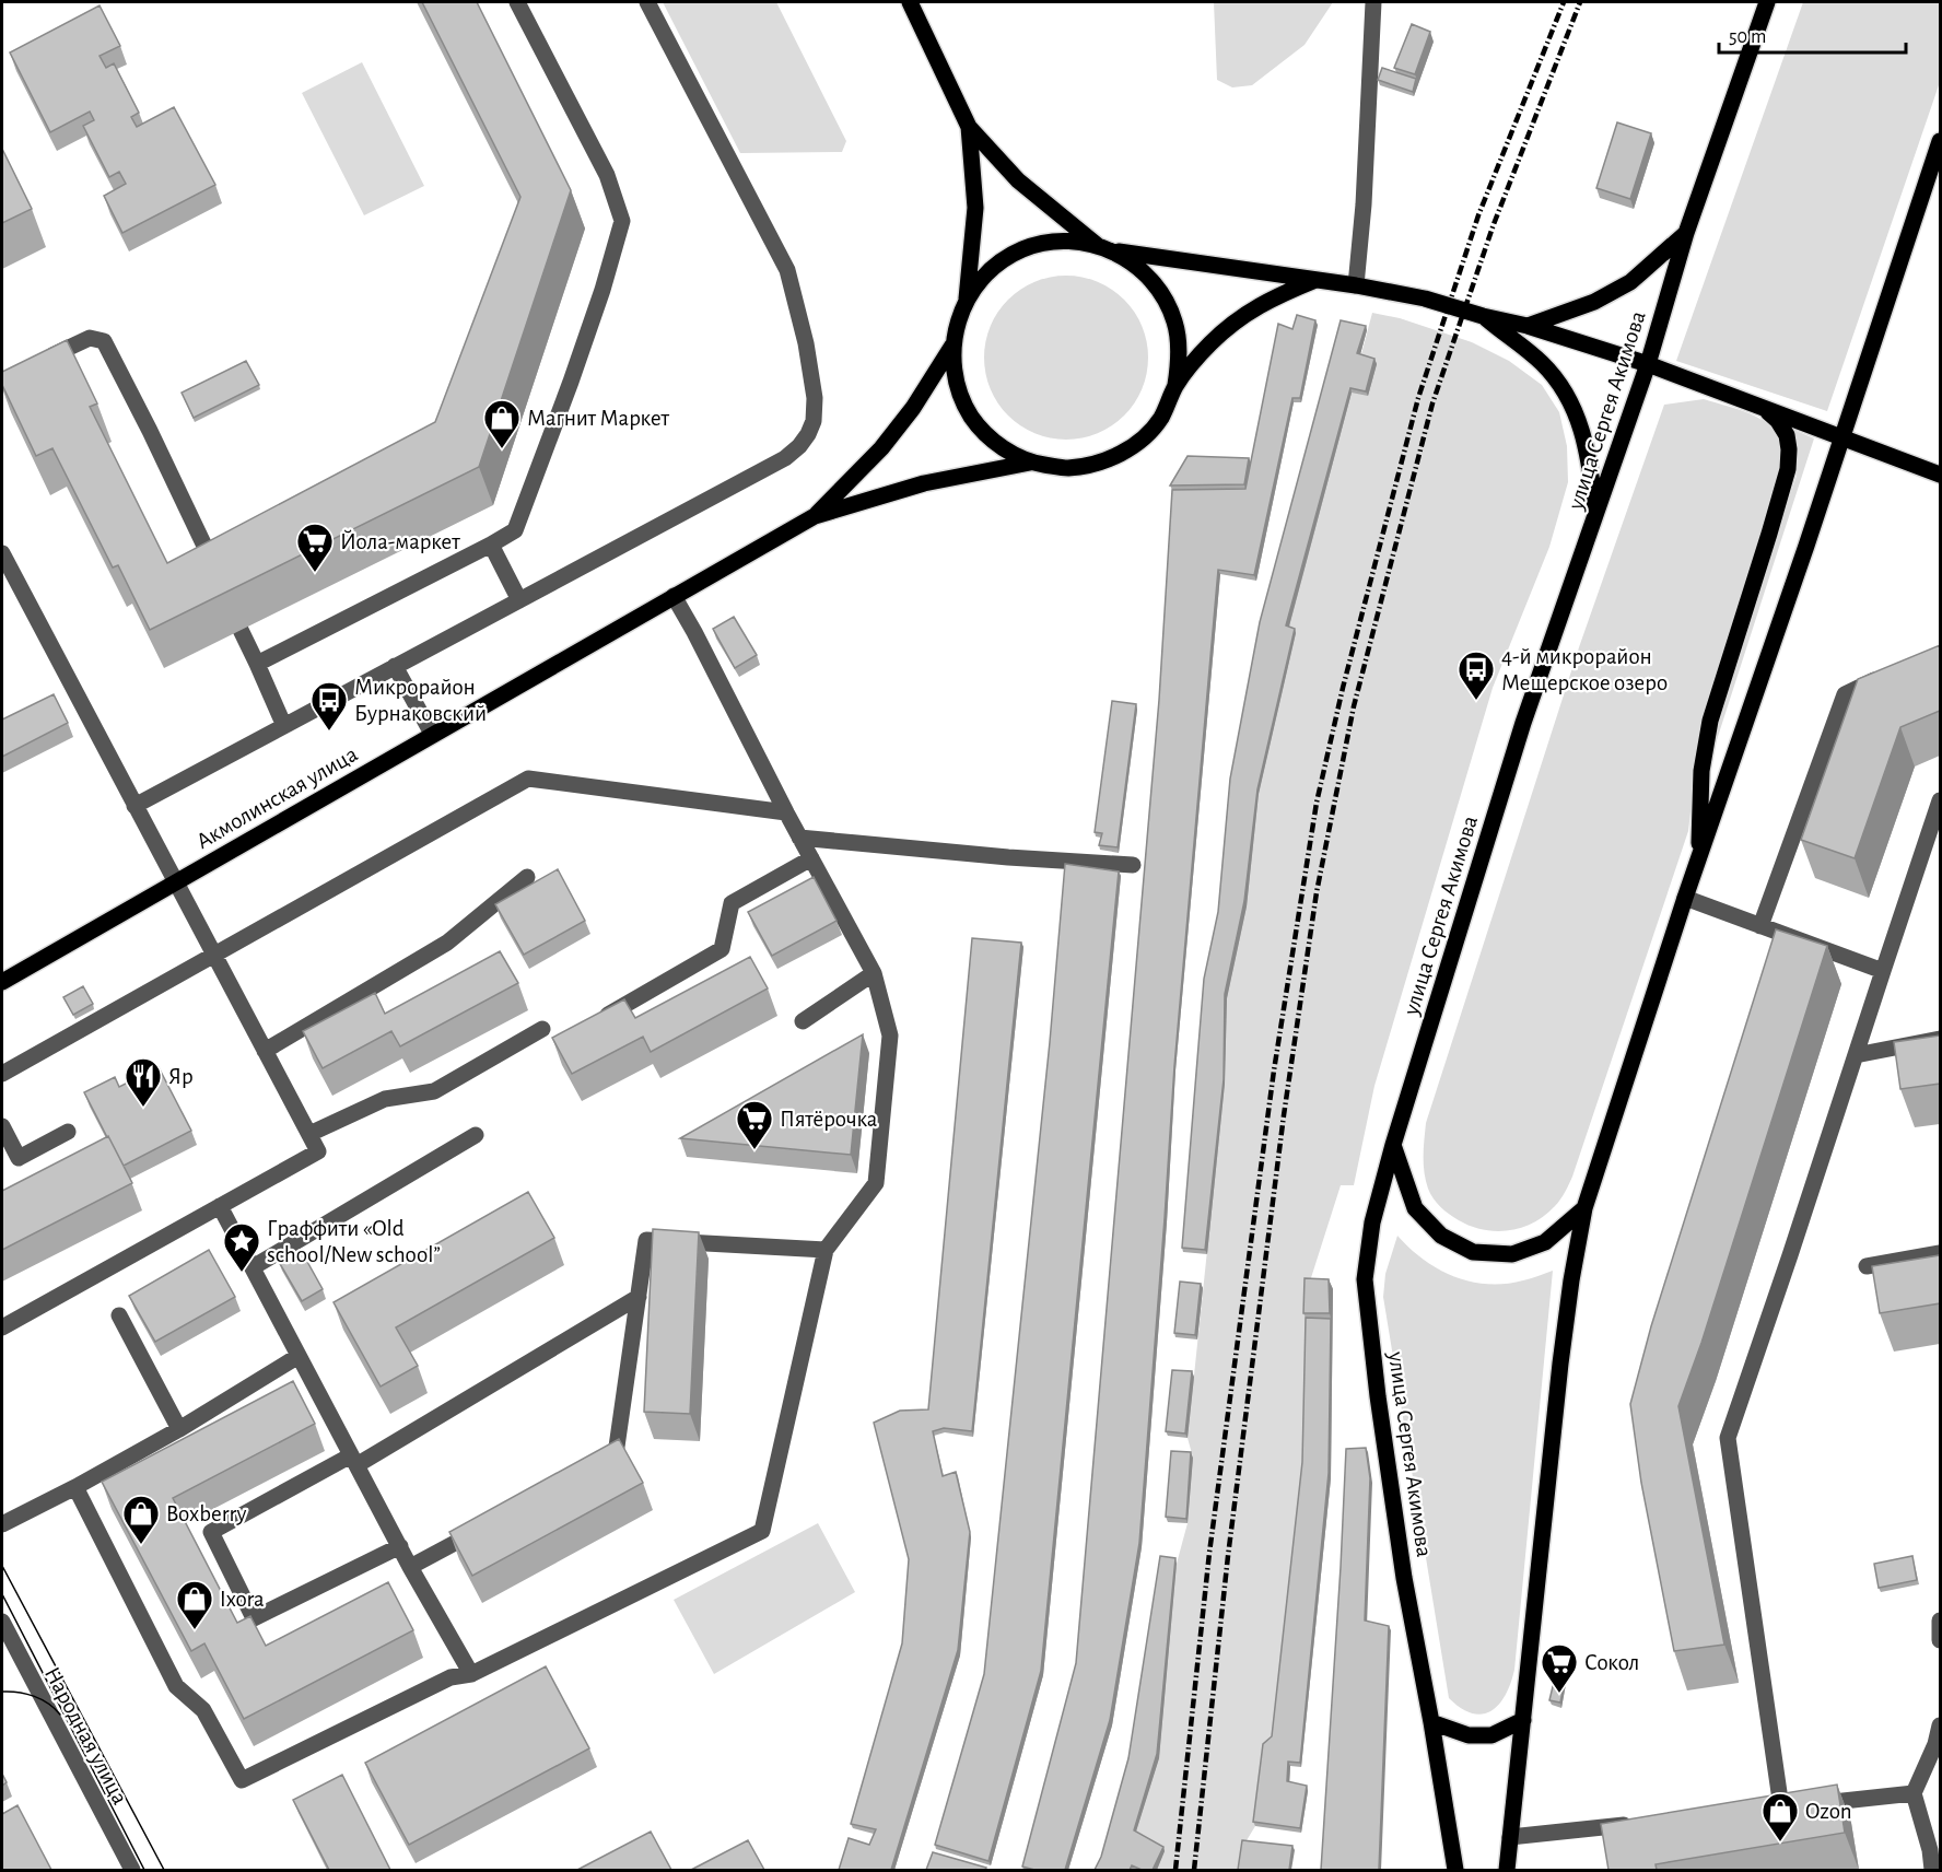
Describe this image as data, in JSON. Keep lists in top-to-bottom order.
{
  "streets": {
    "main road": ["улица Сергея Акимова", "Акмолинская улица"],
    "street": ["Народная улица"]
  },
  "places": {
    "shop": [
      "Магнит Маркет",
      "Boxberry",
      "Ixora",
      "Ozon"
    ],
    "supermarket": ["Йола-маркет", "Пятёрочка", "Сокол"],
    "bus stop": ["4-й микрорайон Мещерское озеро", "Микрорайон Бурнаковский"],
    "restaurant": ["Яр"],
    "place": ["Граффити «Old school/New school”"]
  },
  "scale_bar": "50 m"
}
